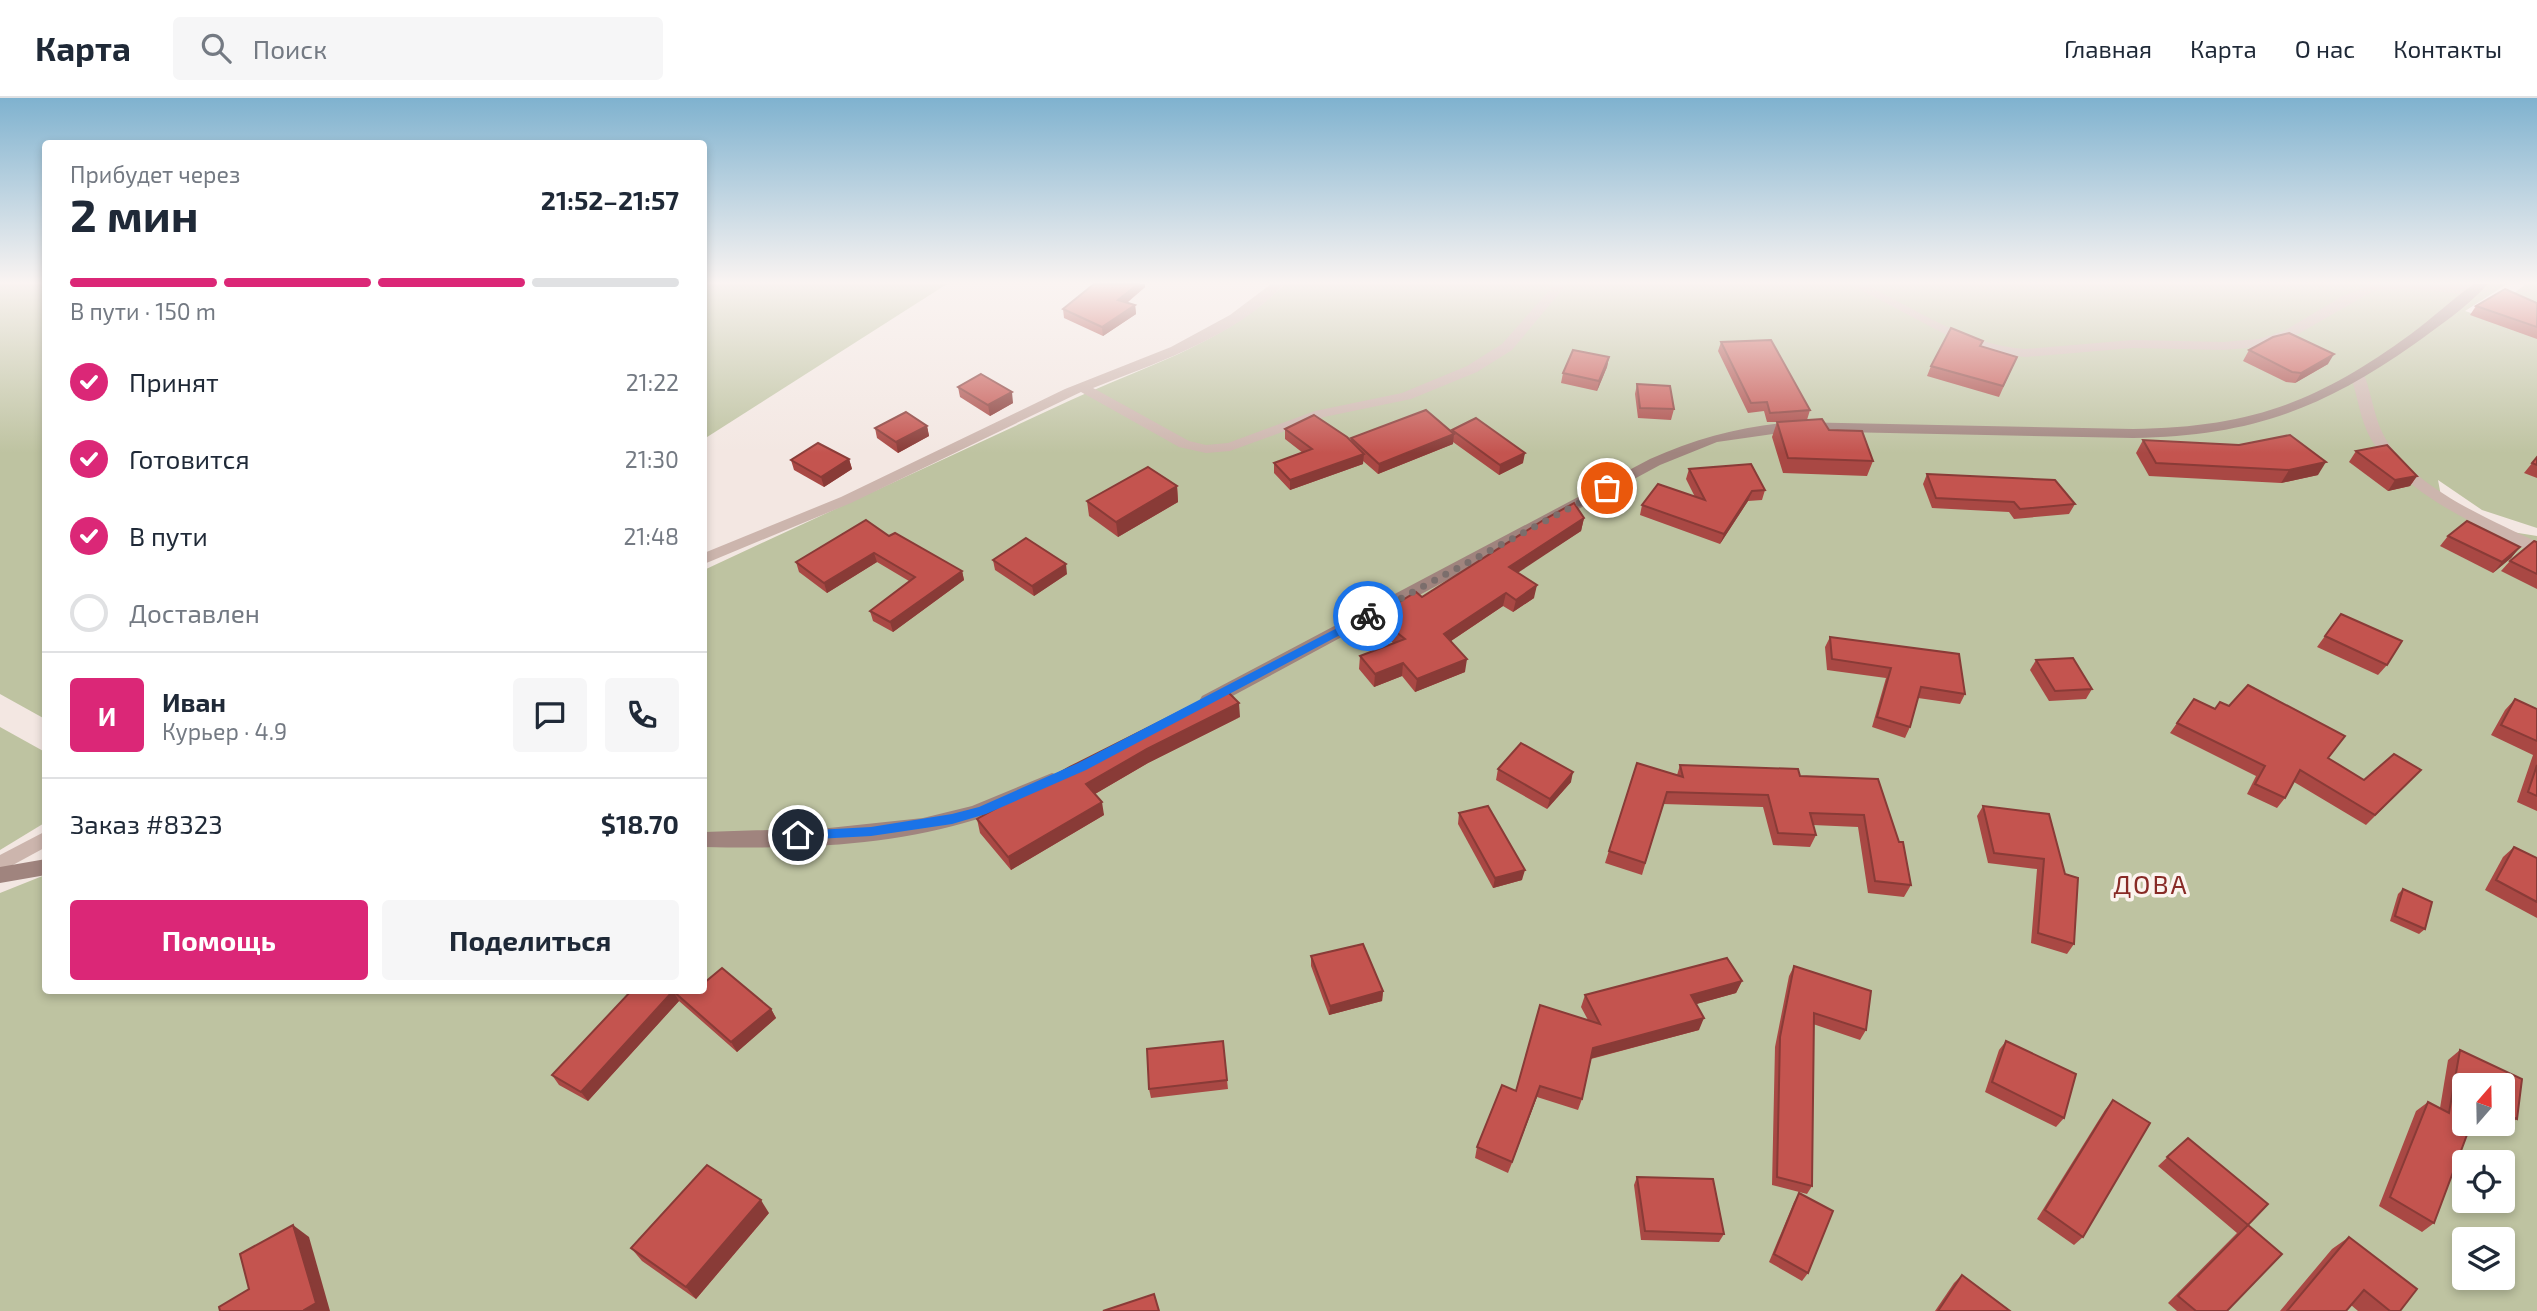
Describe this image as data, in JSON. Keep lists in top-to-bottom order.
{
  "districts": ["ДОВА"],
  "north": "top",
  "page": {
    "header": "Карта",
    "search": "Поиск",
    "nav": [
      "Главная",
      "Карта",
      "О нас",
      "Контакты"
    ],
    "heading": ["2 мин", "Прибудет через", "21:52–21:57"],
    "panel": [
      "Иван",
      "Курьер · 4.9",
      "Заказ #8323",
      "$18.70"
    ],
    "bar": "В пути · 150 m",
    "list": [
      ["Принят", "21:22"],
      ["Готовится", "21:30"],
      ["В пути", "21:48"],
      "Доставлен"
    ],
    "round": "И",
    "buttons": ["Помощь", "Поделиться"]
  }
}
